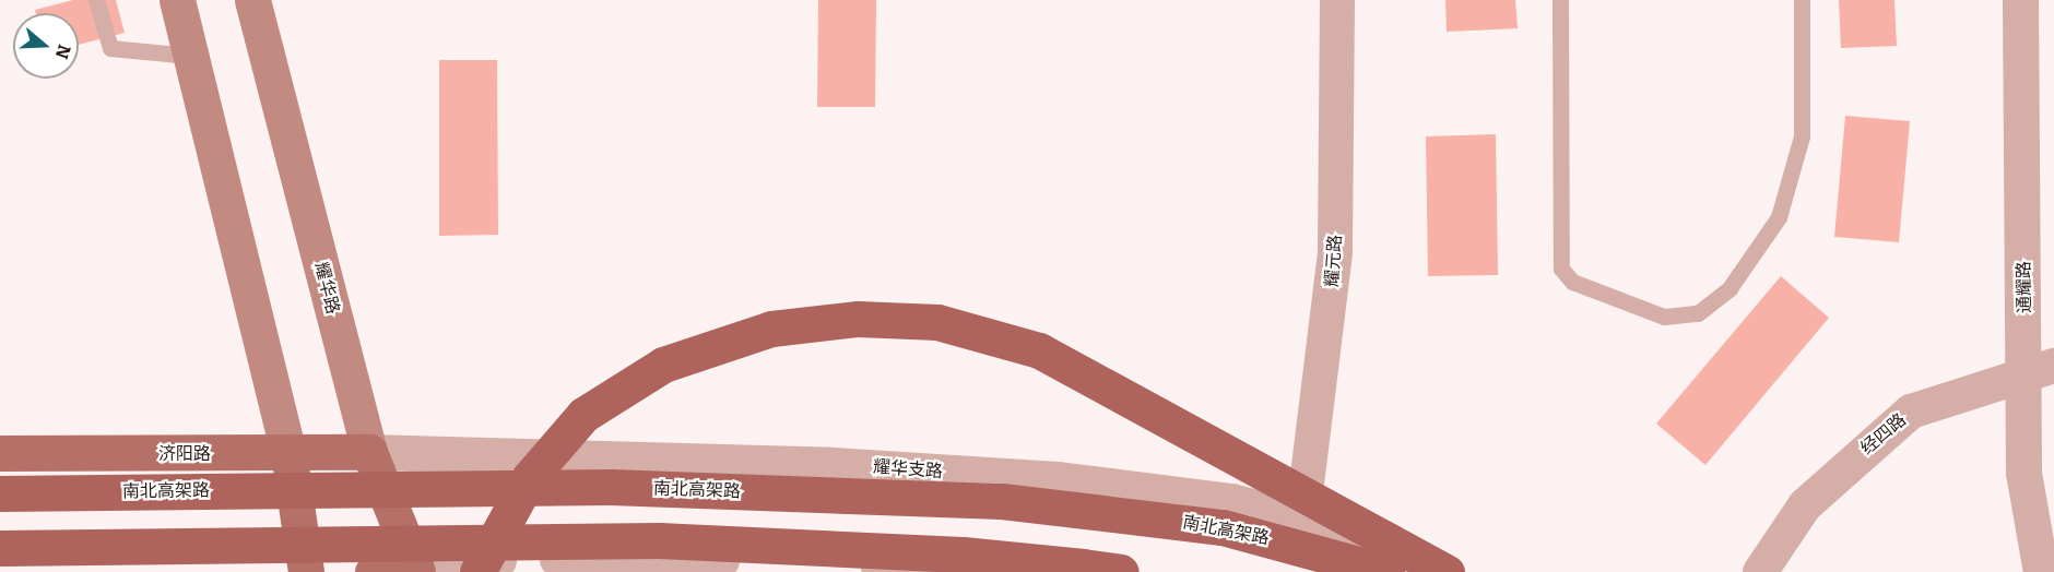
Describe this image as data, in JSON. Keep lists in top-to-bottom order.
{
  "streets": {
    "highway": ["南北高架路"],
    "main road": ["耀华路", "济阳路"],
    "street": [
      "耀元路",
      "通耀路",
      "经四路",
      "耀华支路"
    ]
  },
  "crossings": [
    ["耀元路", "耀华支路"],
    ["通耀路", "经四路"],
    ["耀华路", "济阳路"],
    ["耀华路", "耀华支路"],
    ["济阳路", "耀华支路"]
  ],
  "north": "right"
}
